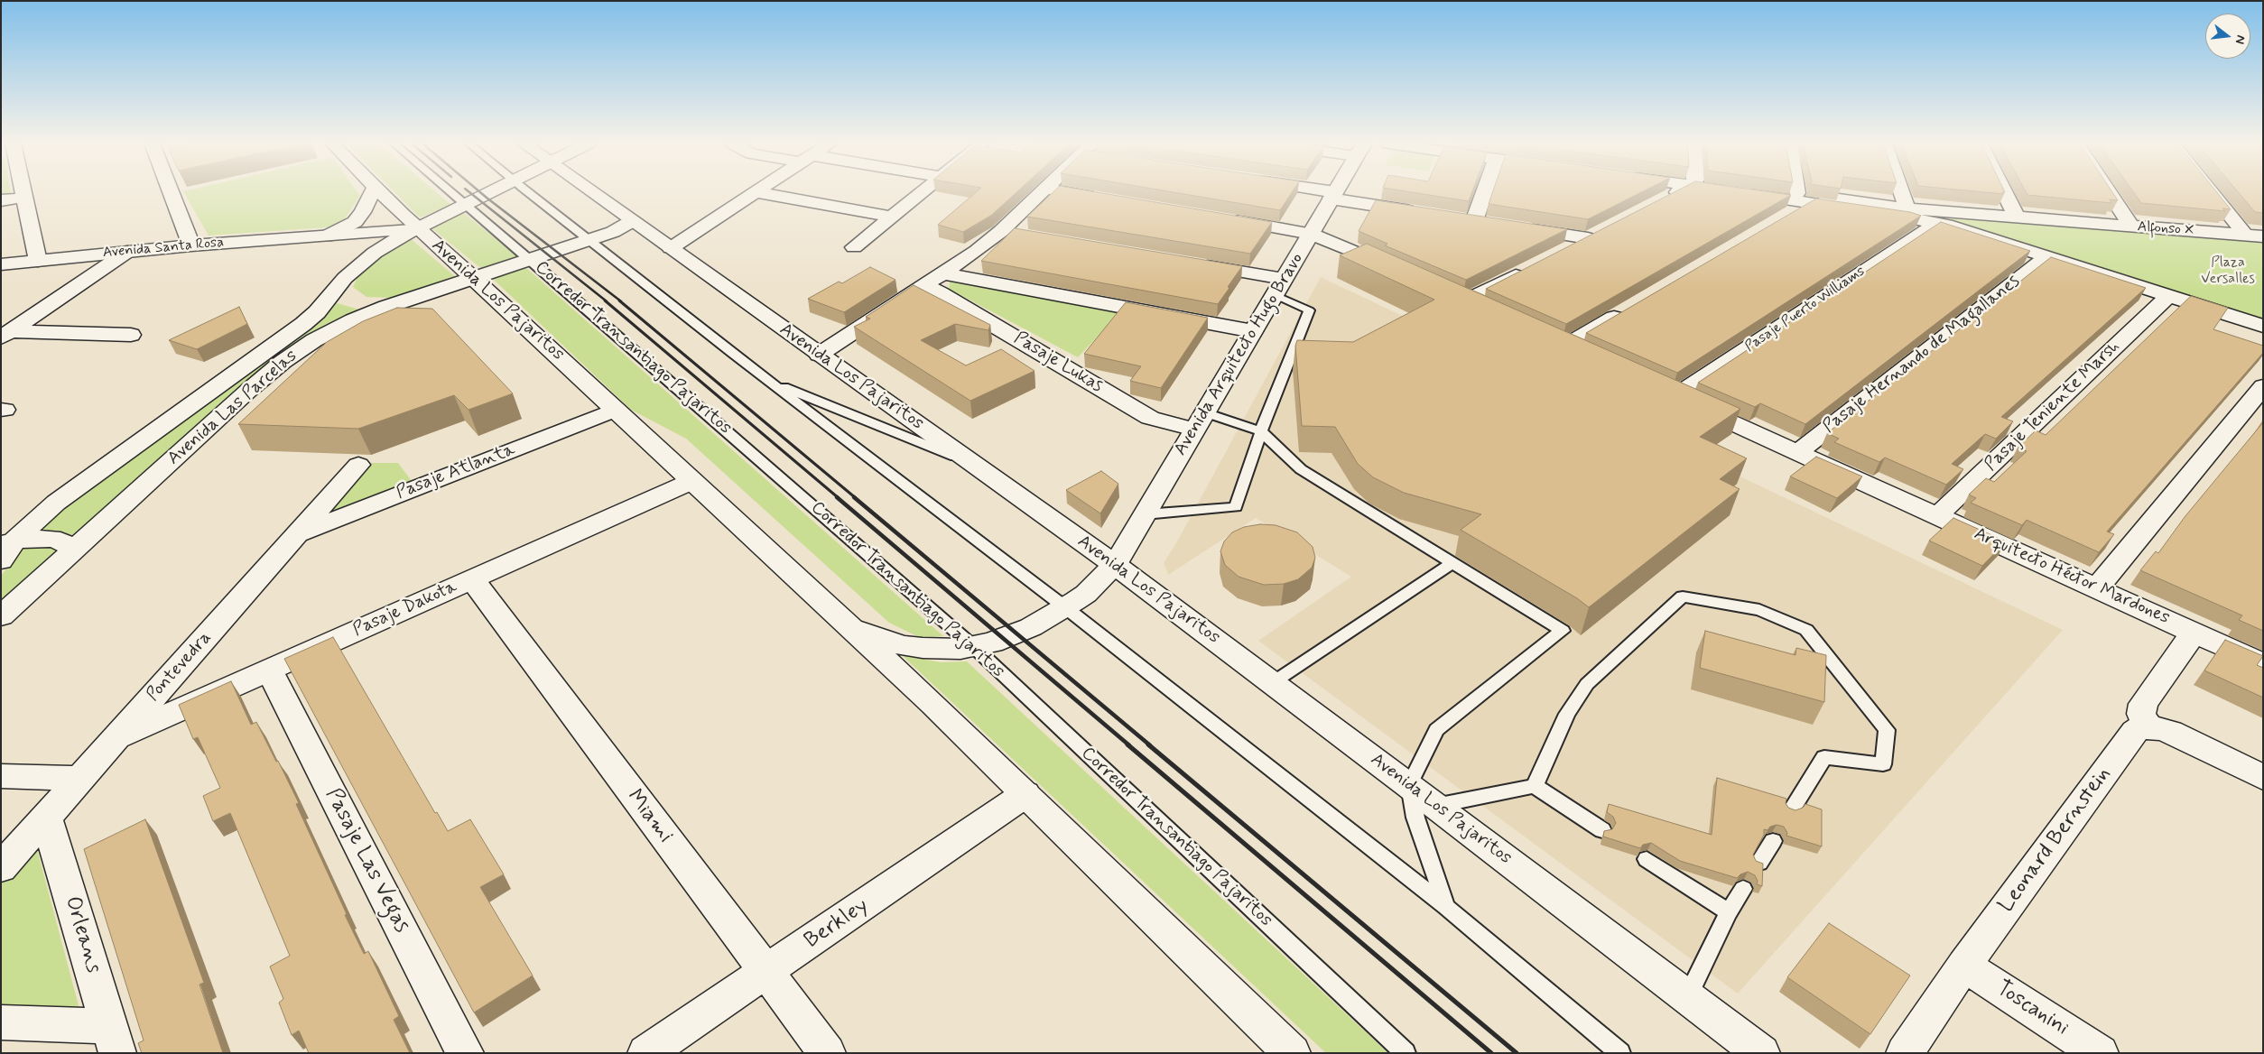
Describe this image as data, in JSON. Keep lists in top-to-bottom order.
{
  "streets": {
    "street": [
      "Alfonso X",
      "Avenida Santa Rosa",
      "Avenida Los Pajaritos",
      "Pasaje Puerto Williams",
      "Avenida Arquitecto Hugo Bravo",
      "Pasaje Hernando de Magallanes",
      "Pasaje Lukas",
      "Pasaje Teniente Marsh",
      "Avenida Las Parcelas",
      "Pasaje Atlanta",
      "Arquitecto Héctor Mardones",
      "Pasaje Dakota",
      "Pontevedra",
      "Miami",
      "Leonard Bernstein",
      "Pasaje Las Vegas",
      "Berkley",
      "Orleans",
      "Toscanini"
    ],
    "lane": ["Corredor Transantiago Pajaritos"]
  },
  "crossings": [
    ["Avenida Santa Rosa", "Avenida Los Pajaritos"],
    ["Avenida Santa Rosa", "Avenida Las Parcelas"],
    ["Avenida Los Pajaritos", "Avenida Arquitecto Hugo Bravo"],
    ["Avenida Los Pajaritos", "Avenida Las Parcelas"],
    ["Avenida Los Pajaritos", "Pasaje Atlanta"],
    ["Avenida Los Pajaritos", "Pasaje Dakota"],
    ["Avenida Los Pajaritos", "Berkley"],
    ["Pasaje Puerto Williams", "Arquitecto Héctor Mardones"],
    ["Corredor Transantiago Pajaritos", "Avenida Arquitecto Hugo Bravo"],
    ["Corredor Transantiago Pajaritos", "Avenida Las Parcelas"],
    ["Avenida Arquitecto Hugo Bravo", "Pasaje Lukas"],
    ["Pasaje Hernando de Magallanes", "Arquitecto Héctor Mardones"],
    ["Pasaje Teniente Marsh", "Arquitecto Héctor Mardones"],
    ["Pasaje Atlanta", "Pontevedra"],
    ["Pasaje Dakota", "Pontevedra"],
    ["Pasaje Dakota", "Miami"],
    ["Pasaje Dakota", "Pasaje Las Vegas"],
    ["Pontevedra", "Orleans"],
    ["Miami", "Berkley"],
    ["Leonard Bernstein", "Toscanini"]
  ],
  "parks": ["Plaza Versalles"],
  "north": "right"
}
